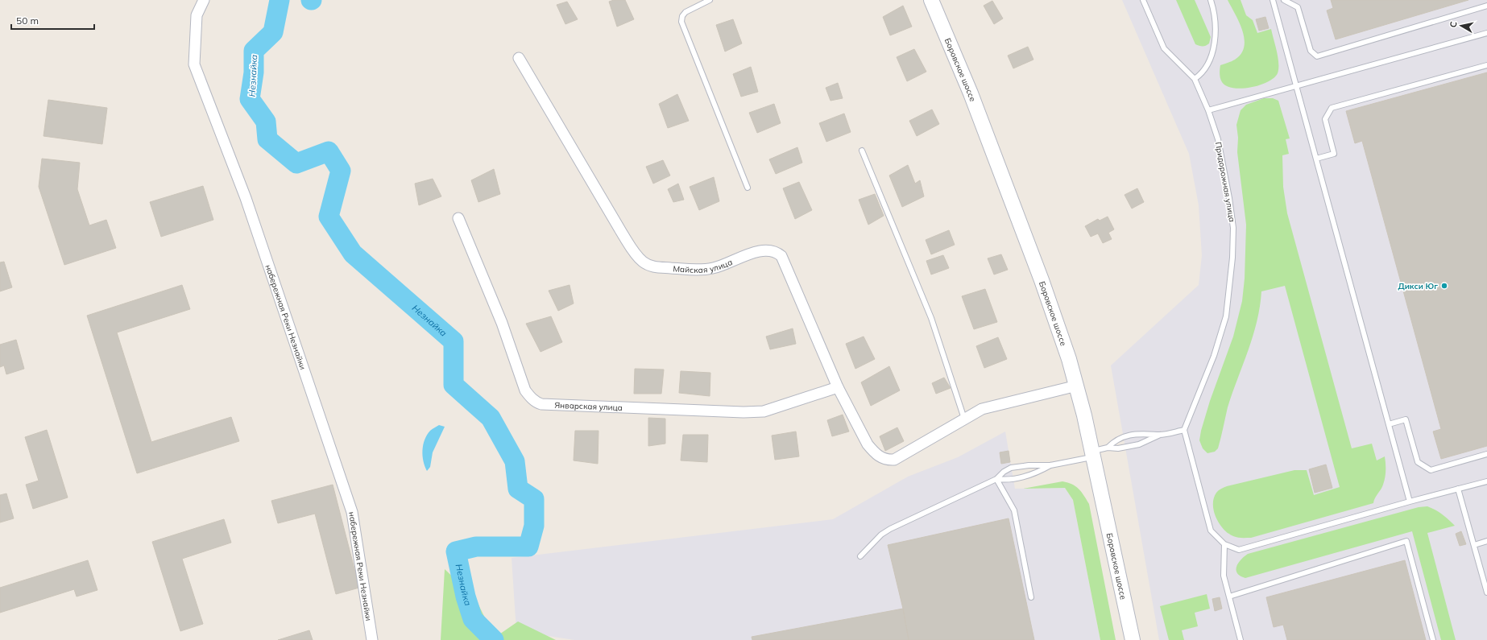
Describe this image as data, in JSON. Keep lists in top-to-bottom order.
{
  "streets": {
    "main road": ["Боровское шоссе"],
    "street": ["Майская улица", "набережная Реки Незнайки", "Январская улица"],
    "lane": ["Придорожная улица"]
  },
  "crossings": [
    ["Майская улица", "Январская улица"]
  ],
  "water": ["Незнайка"],
  "places": ["Дикси Юг"],
  "scale_bar": "50 m",
  "north": "left"
}
